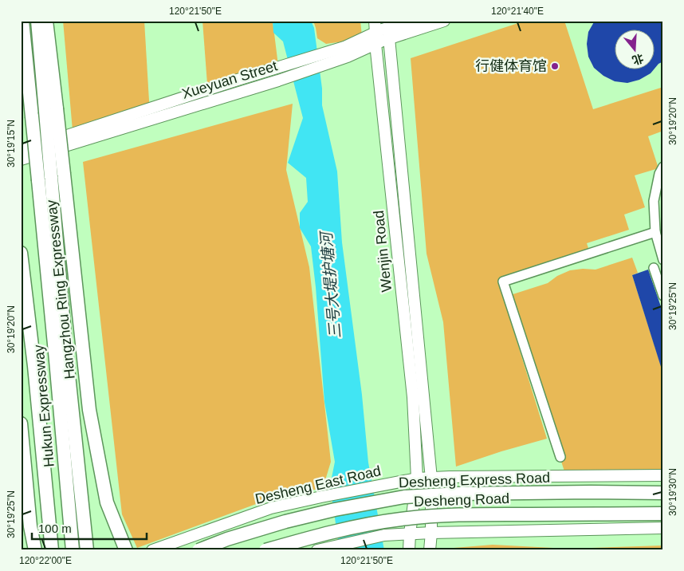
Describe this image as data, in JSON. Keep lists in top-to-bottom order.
{
  "streets": {
    "highway": [
      "Hangzhou Ring Expressway",
      "Hukun Expressway",
      "Desheng Express Road",
      "Desheng Road"
    ],
    "main road": ["Xueyuan Street", "Wenjin Road", "Desheng East Road"]
  },
  "crossings": [
    ["Xueyuan Street", "Wenjin Road"],
    ["Wenjin Road", "Desheng East Road"],
    ["Hangzhou Ring Expressway", "Hukun Expressway"]
  ],
  "water": ["三号大堤护塘河"],
  "places": ["行健体育馆"],
  "scale_bar": "100 m",
  "north": "bottom",
  "coordinates": [
    "120°21'50\"E",
    "120°21'40\"E",
    "30°19'20\"N",
    "30°19'15\"N",
    "30°19'25\"N",
    "30°19'30\"N",
    "120°22'00\"E"
  ]
}
